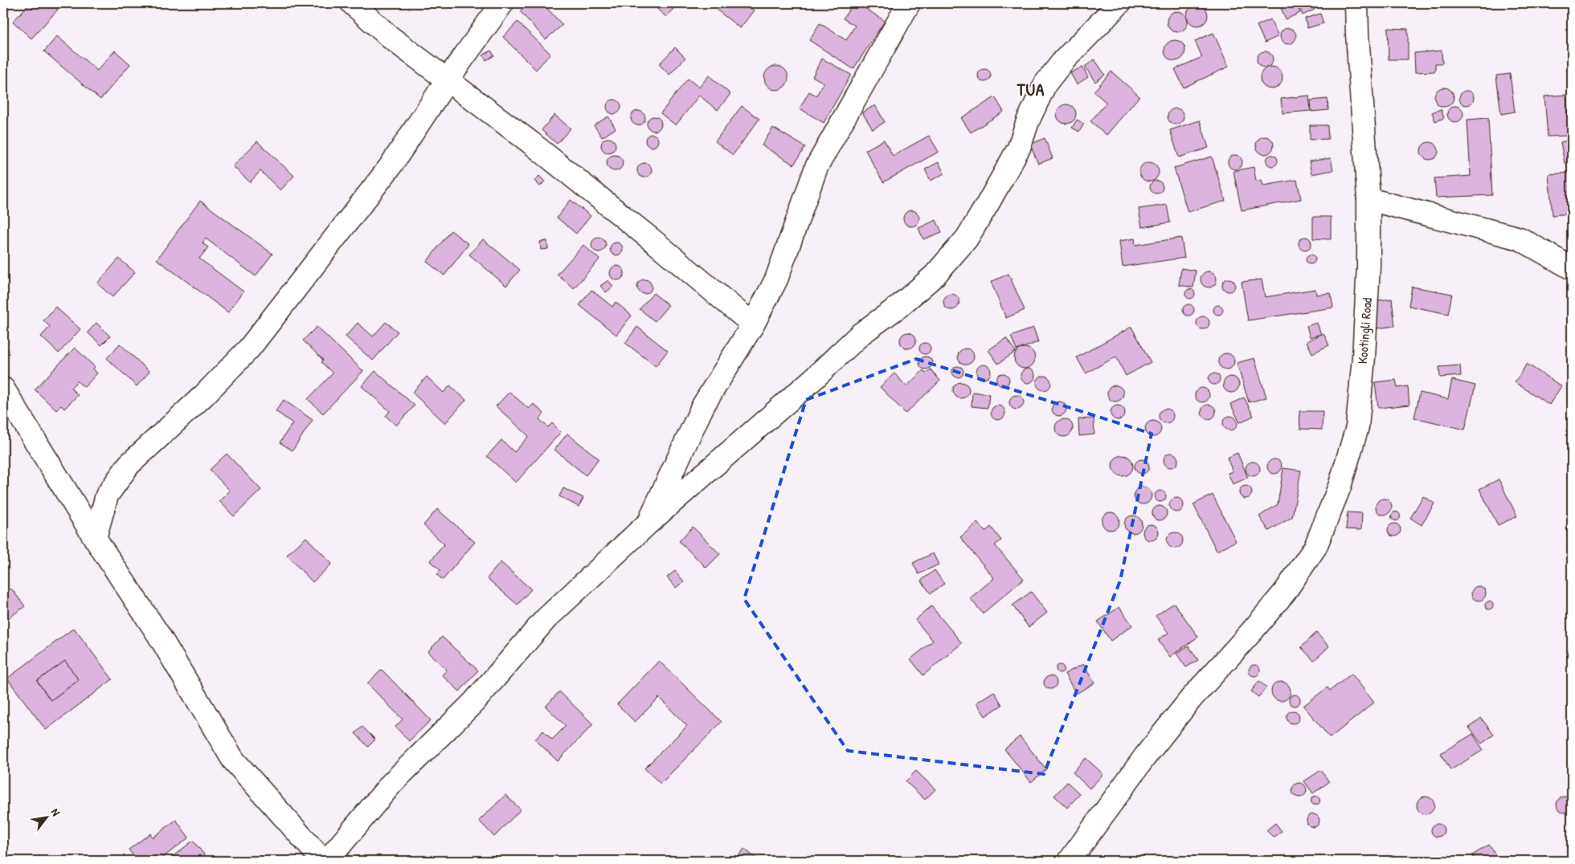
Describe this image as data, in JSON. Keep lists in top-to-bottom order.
{
  "streets": {
    "street": ["Kootingli Road"]
  },
  "districts": ["TUA"],
  "north": "top right"
}
